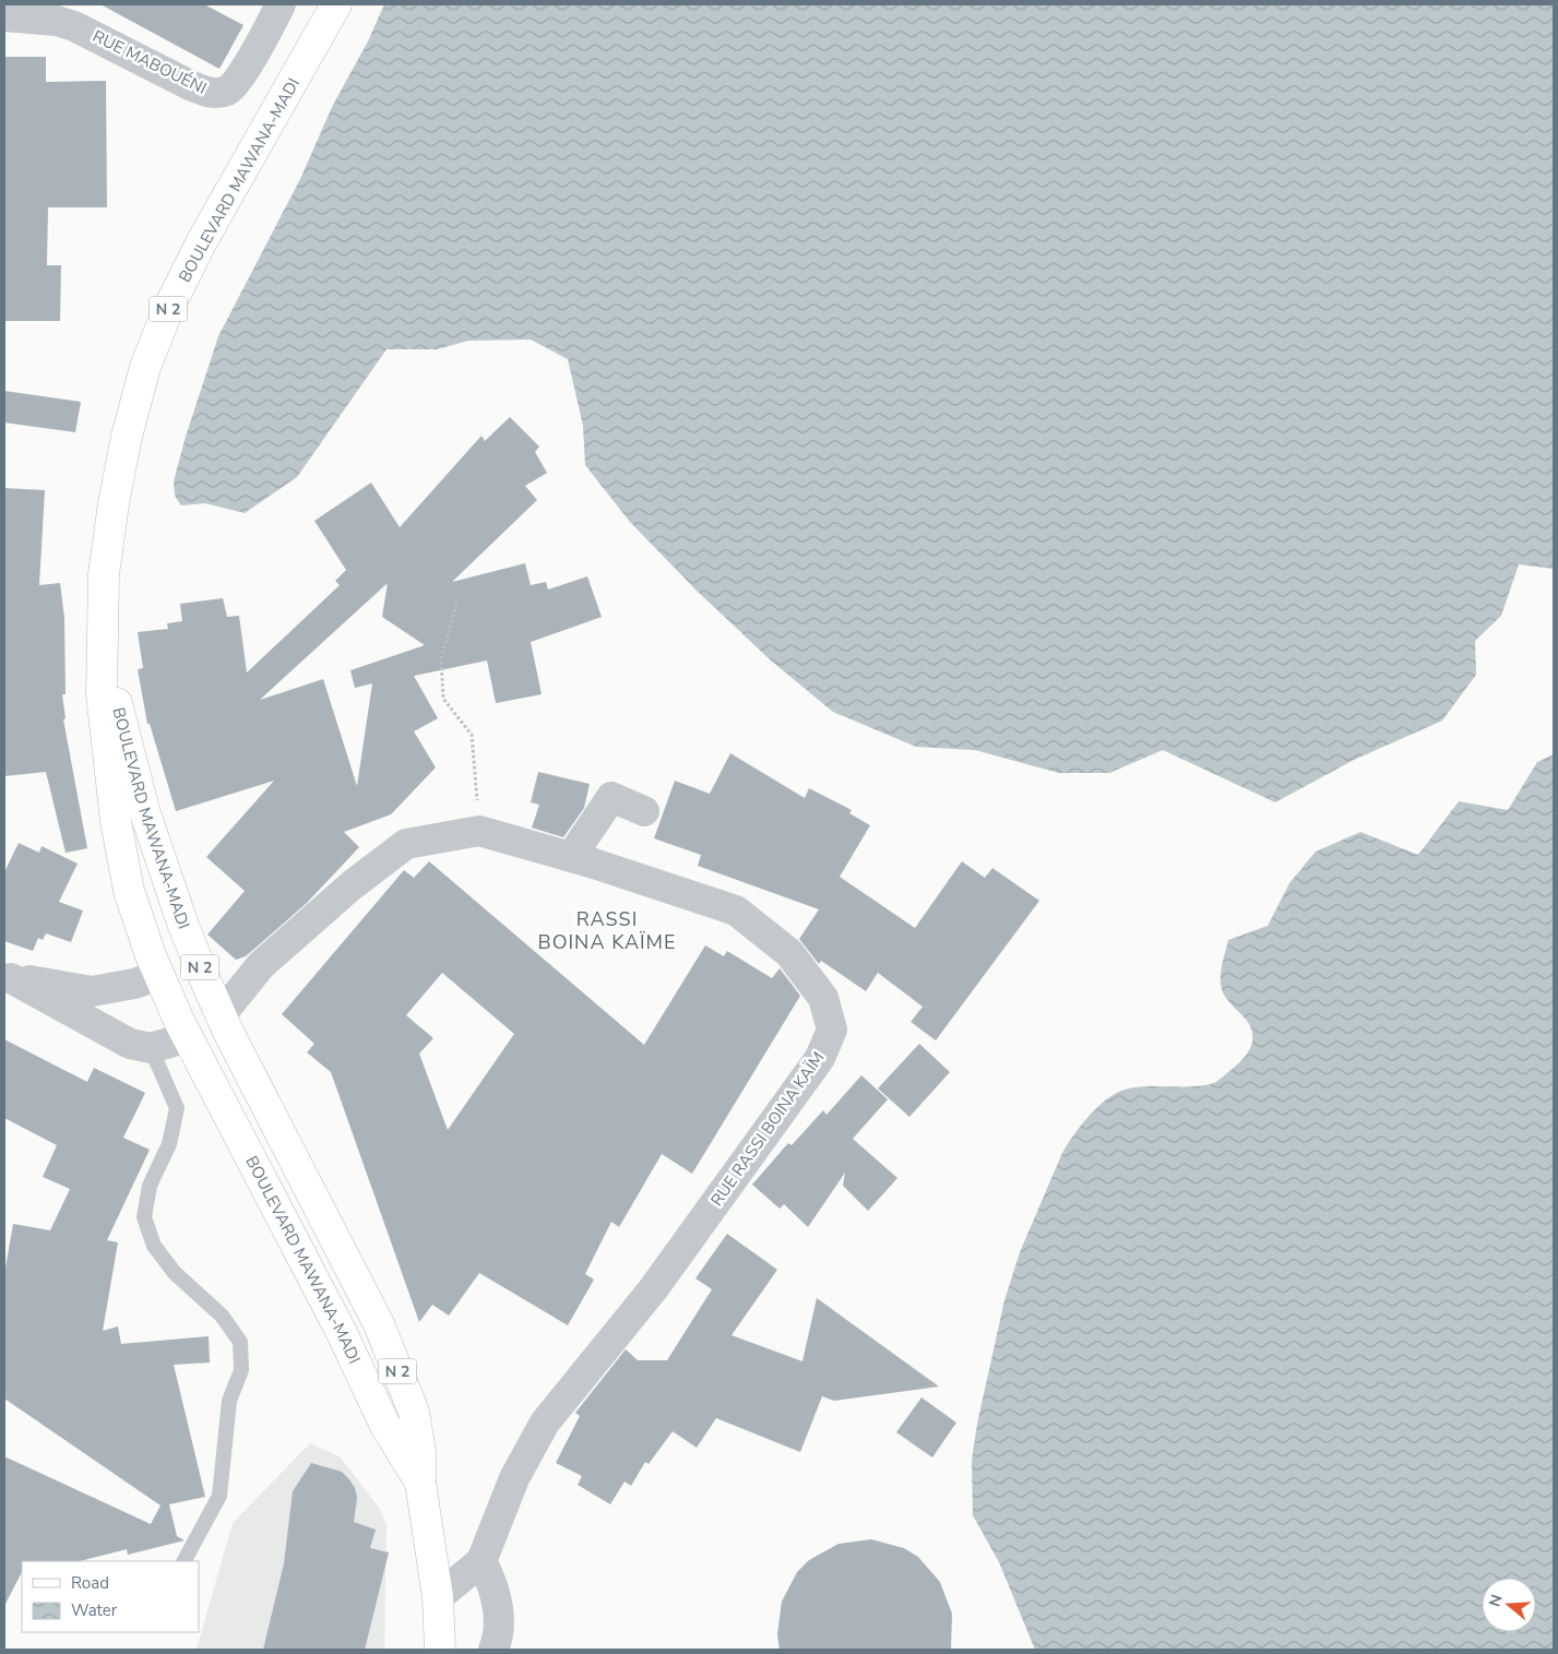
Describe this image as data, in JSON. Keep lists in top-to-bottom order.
{
  "streets": {
    "main road": ["BOULEVARD MAWANA-MADI", "N 2"],
    "street": ["RUE MABOUÉNI", "RUE RASSI BOINA KAÏM"]
  },
  "crossings": [
    ["BOULEVARD MAWANA-MADI", "RUE RASSI BOINA KAÏM"]
  ],
  "districts": ["RASSI BOINA KAÏME"],
  "legend": ["Road", "Water"],
  "north": "left"
}
